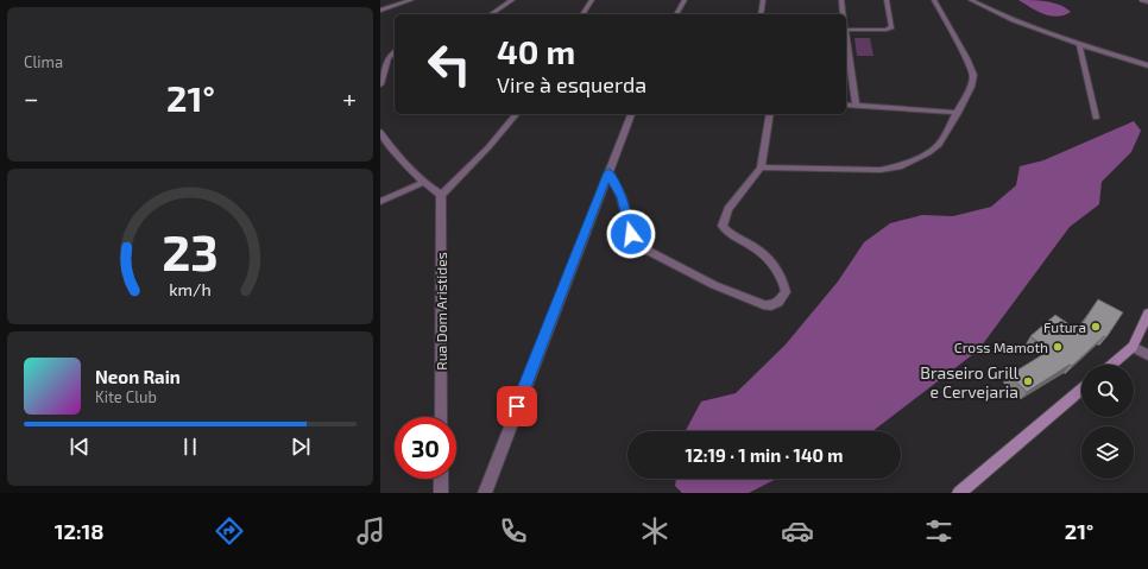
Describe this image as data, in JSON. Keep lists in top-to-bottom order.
{
  "streets": {
    "street": ["Rua Dom Aristides"]
  },
  "places": ["Futura", "Cross Mamoth", "Braseiro Grill e Cervejaria"],
  "page": {
    "tile": "Clima",
    "turn": ["40 m", "Vire à esquerda"],
    "heat": ["−", "21°", "+"],
    "song": ["Neon Rain", "Kite Club"],
    "limit": "30",
    "trip": "12:19 · 1 min · 140 m",
    "tabs": ["12:18", "21°"],
    "gauge": ["23", "km/h"]
  }
}
